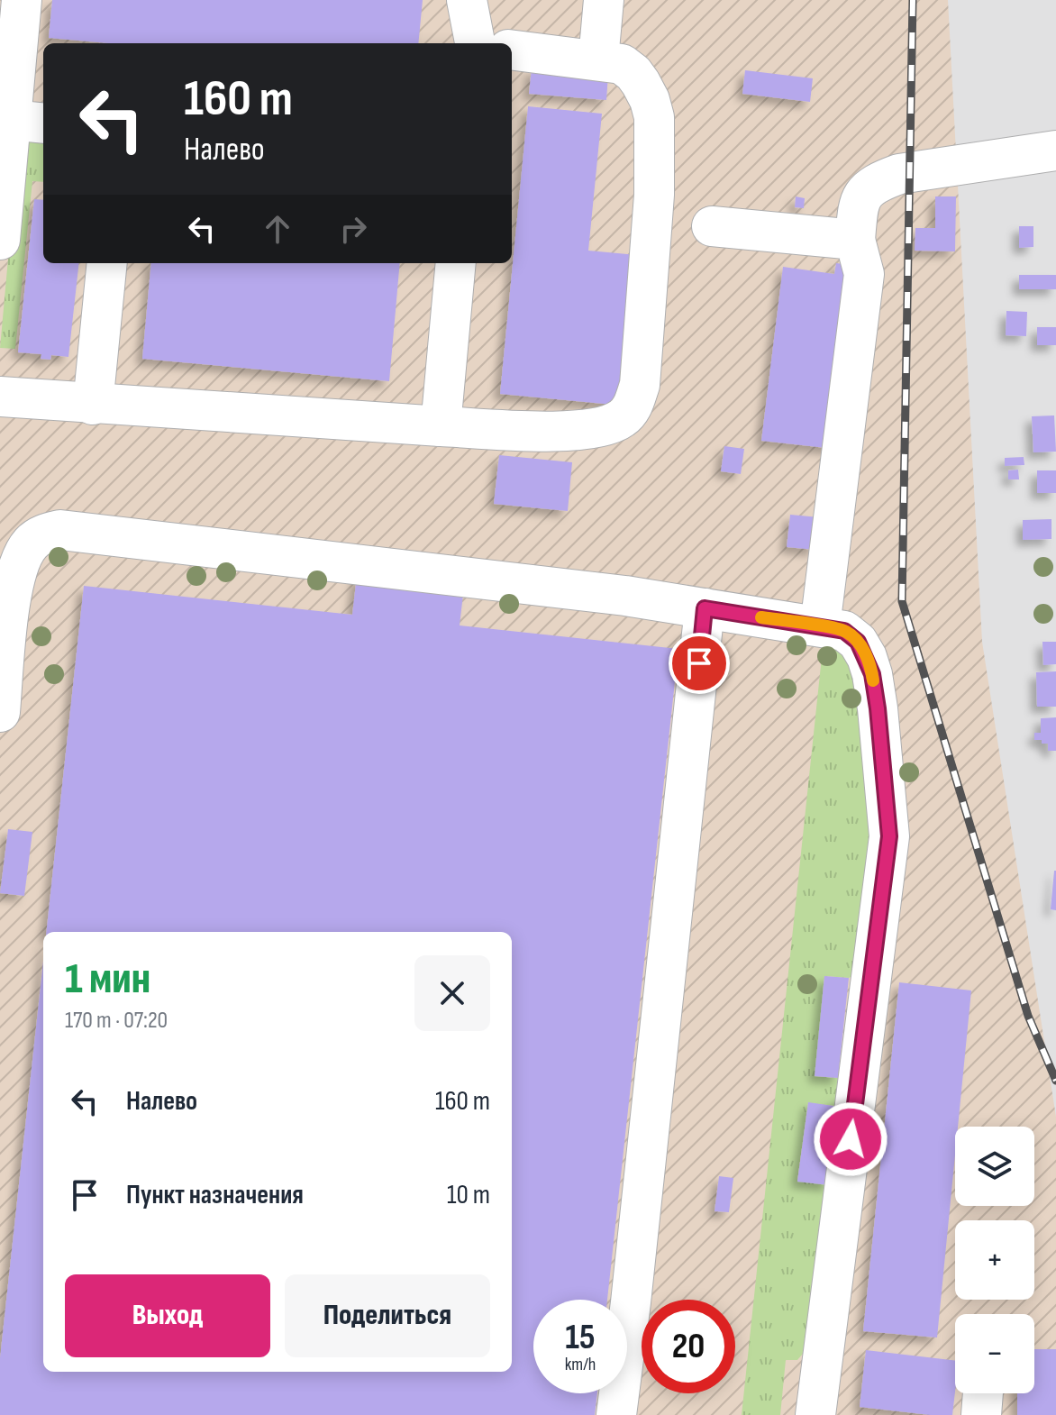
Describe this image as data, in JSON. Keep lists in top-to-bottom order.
{
  "page": {
    "turn": ["160 m", "Налево"],
    "heading": ["1 мин", "170 m · 07:20"],
    "list": [
      {
        "name": "Налево",
        "value": "160 m"
      },
      {
        "name": "Пункт назначения",
        "value": "10 m"
      }
    ],
    "map_buttons": ["+", "−"],
    "buttons": ["Выход", "Поделиться"],
    "speed": "15 km/h",
    "limit": "20"
  }
}
